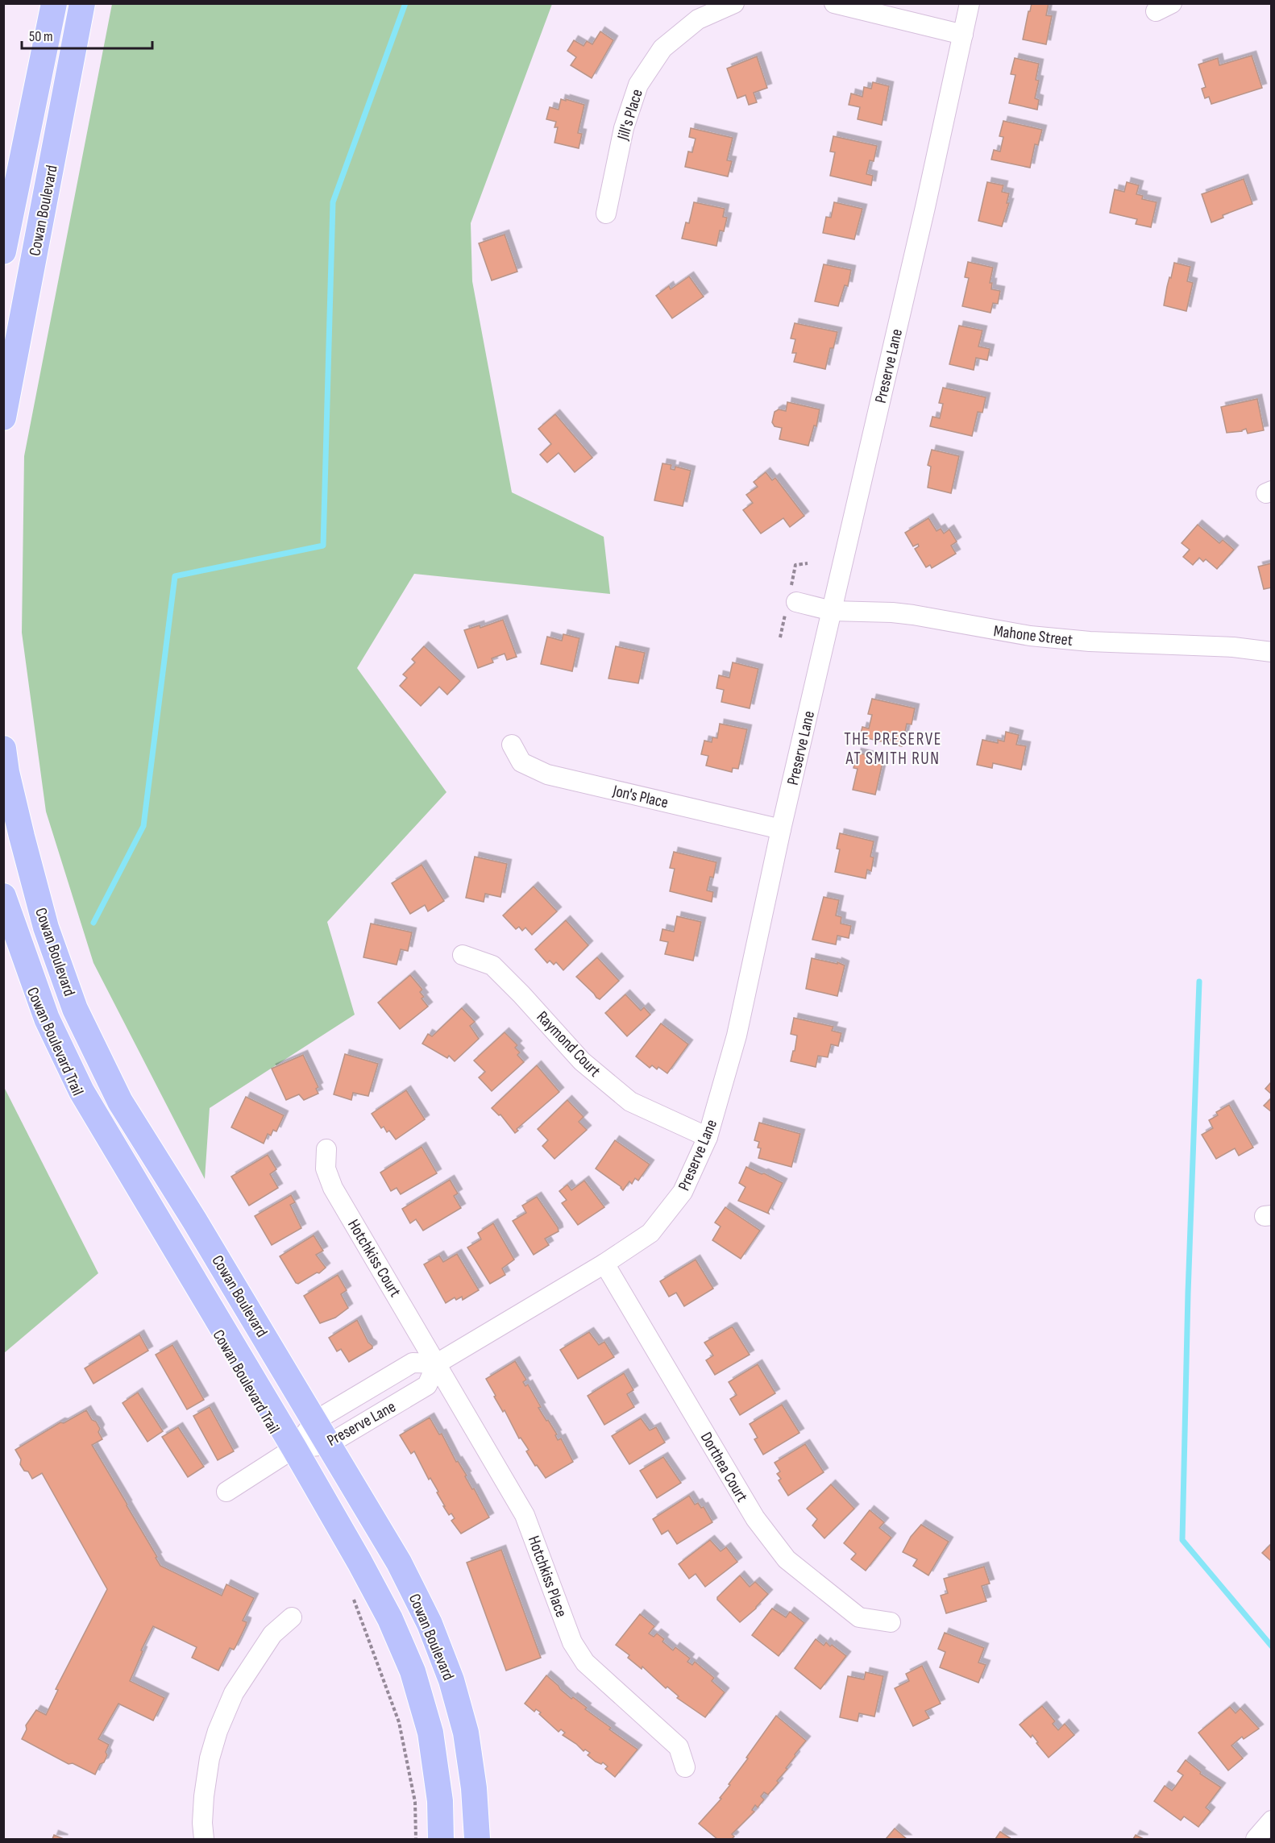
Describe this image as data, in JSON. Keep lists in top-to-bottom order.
{
  "streets": {
    "main road": ["Cowan Boulevard"],
    "street": [
      "Jill's Place",
      "Preserve Lane",
      "Mahone Street",
      "Jon's Place",
      "Raymond Court",
      "Hotchkiss Court",
      "Dorthea Court",
      "Hotchkiss Place"
    ]
  },
  "crossings": [
    ["Cowan Boulevard", "Preserve Lane"],
    ["Preserve Lane", "Mahone Street"],
    ["Preserve Lane", "Jon's Place"],
    ["Preserve Lane", "Raymond Court"],
    ["Preserve Lane", "Hotchkiss Court"],
    ["Preserve Lane", "Dorthea Court"],
    ["Preserve Lane", "Hotchkiss Place"],
    ["Hotchkiss Court", "Hotchkiss Place"]
  ],
  "districts": ["THE PRESERVE AT SMITH RUN"],
  "scale_bar": "50 m"
}
